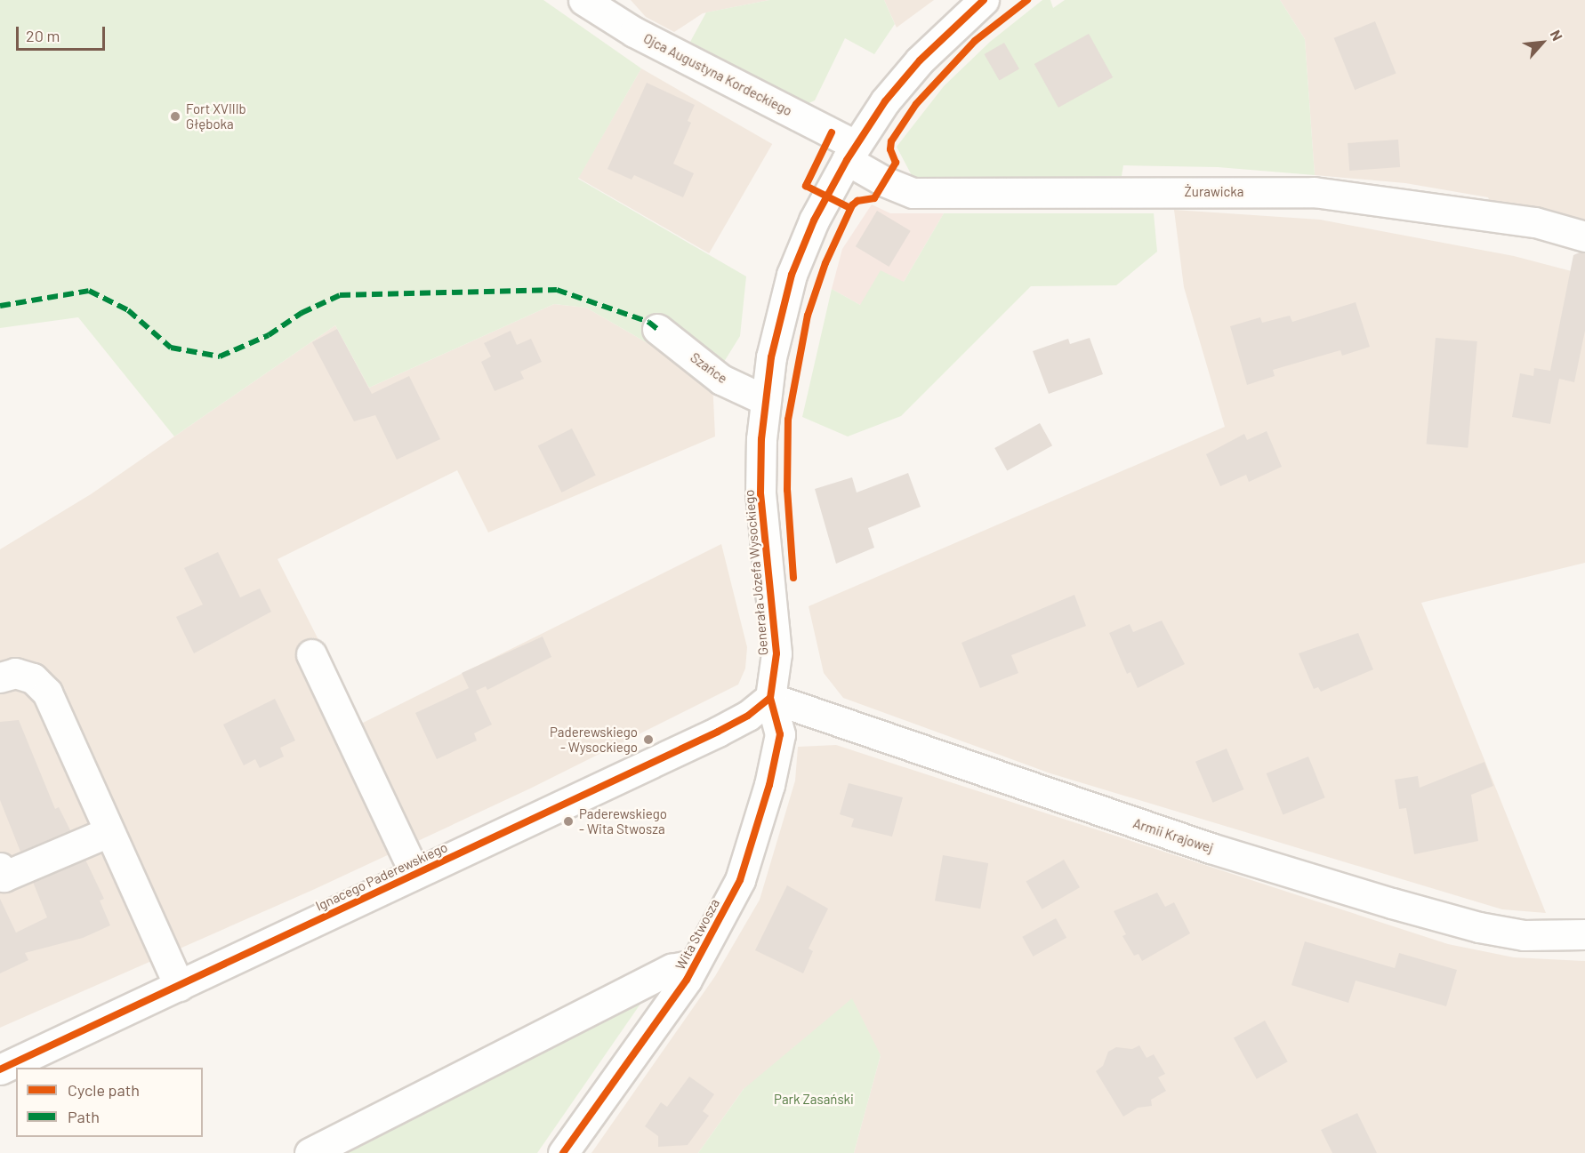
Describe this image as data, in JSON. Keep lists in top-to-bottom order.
{
  "streets": {
    "street": [
      "Ojca Augustyna Kordeckiego",
      "Żurawicka",
      "Szańce",
      "Generała Józefa Wysockiego",
      "Armii Krajowej",
      "Ignacego Paderewskiego",
      "Wita Stwosza"
    ]
  },
  "crossings": [
    ["Ojca Augustyna Kordeckiego", "Żurawicka"],
    ["Ojca Augustyna Kordeckiego", "Generała Józefa Wysockiego"],
    ["Żurawicka", "Generała Józefa Wysockiego"],
    ["Szańce", "Generała Józefa Wysockiego"],
    ["Generała Józefa Wysockiego", "Armii Krajowej"],
    ["Generała Józefa Wysockiego", "Ignacego Paderewskiego"],
    ["Generała Józefa Wysockiego", "Wita Stwosza"],
    ["Armii Krajowej", "Ignacego Paderewskiego"],
    ["Armii Krajowej", "Wita Stwosza"],
    ["Ignacego Paderewskiego", "Wita Stwosza"]
  ],
  "parks": ["Park Zasański"],
  "places": ["Fort XVIIIb Głęboka", "Paderewskiego - Wysockiego", "Paderewskiego - Wita Stwosza"],
  "legend": ["Cycle path", "Path"],
  "scale_bar": "20 m",
  "north": "top right"
}
